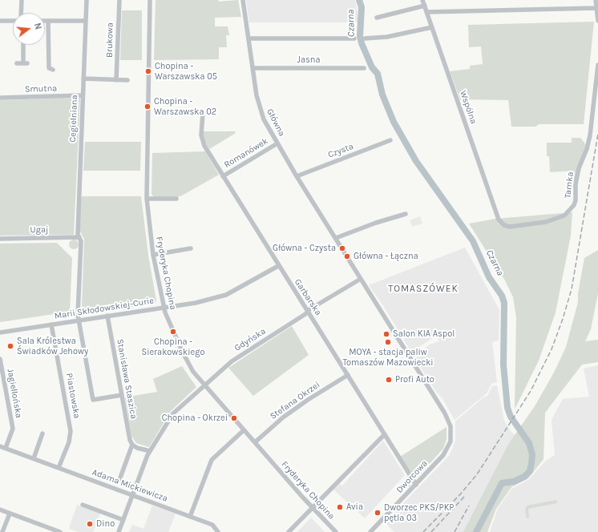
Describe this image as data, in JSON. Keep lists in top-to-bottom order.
{
  "streets": {
    "street": [
      "Brukowa",
      "Jasna",
      "Smutna",
      "Wspólna",
      "Cegielniana",
      "Główna",
      "Czysta",
      "Romanówek",
      "Tamka",
      "Ugaj",
      "Fryderyka Chopina",
      "Garbarska",
      "Marii Skłodowskiej-Curie",
      "Gdyńska",
      "Stanisława Staszica",
      "Jagiellońska",
      "Piastowska",
      "Stefana Okrzei",
      "Dworcowa",
      "Adama Mickiewicza"
    ]
  },
  "crossings": [
    ["Jasna", "Główna"],
    ["Smutna", "Cegielniana"],
    ["Wspólna", "Tamka"],
    ["Cegielniana", "Ugaj"],
    ["Cegielniana", "Marii Skłodowskiej-Curie"],
    ["Cegielniana", "Stanisława Staszica"],
    ["Główna", "Czysta"],
    ["Główna", "Romanówek"],
    ["Główna", "Gdyńska"],
    ["Główna", "Dworcowa"],
    ["Romanówek", "Garbarska"],
    ["Fryderyka Chopina", "Marii Skłodowskiej-Curie"],
    ["Fryderyka Chopina", "Gdyńska"],
    ["Fryderyka Chopina", "Stefana Okrzei"],
    ["Garbarska", "Marii Skłodowskiej-Curie"],
    ["Garbarska", "Gdyńska"],
    ["Garbarska", "Stefana Okrzei"],
    ["Garbarska", "Dworcowa"],
    ["Marii Skłodowskiej-Curie", "Stanisława Staszica"],
    ["Marii Skłodowskiej-Curie", "Piastowska"],
    ["Gdyńska", "Adama Mickiewicza"],
    ["Jagiellońska", "Adama Mickiewicza"],
    ["Piastowska", "Adama Mickiewicza"]
  ],
  "districts": ["TOMASZÓWEK"],
  "water": ["Czarna"],
  "places": [
    "Chopina - Warszawska 05",
    "Chopina - Warszawska 02",
    "Główna - Czysta",
    "Główna - Łączna",
    "Chopina - Sierakowskiego",
    "Salon KIA Aspol",
    "MOYA - stacja paliw Tomaszów Mazowiecki",
    "Sala Królestwa Świadków Jehowy",
    "Profi Auto",
    "Chopina - Okrzei",
    "Avia",
    "Dworzec PKS/PKP pętla 03",
    "Dino"
  ],
  "north": "right"
}
